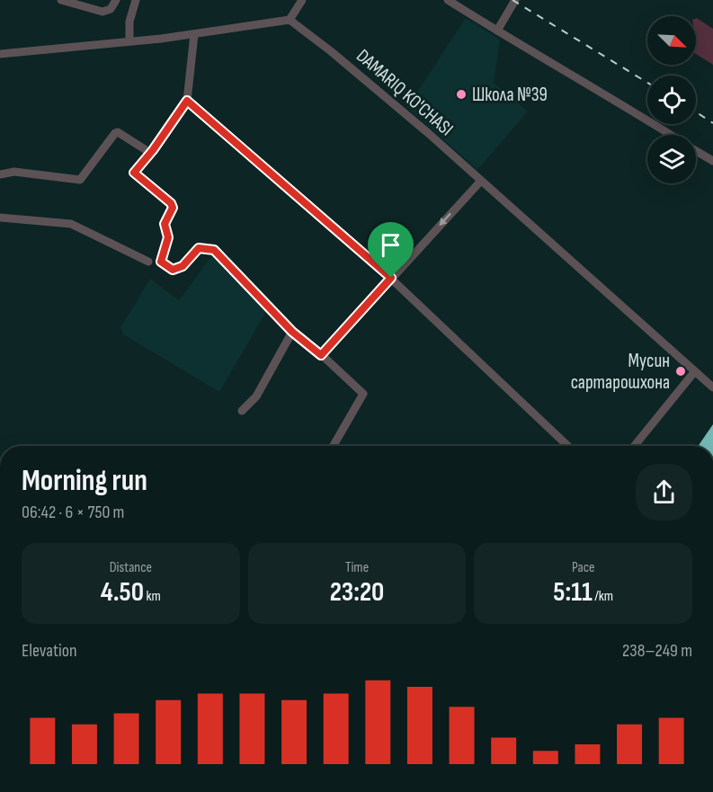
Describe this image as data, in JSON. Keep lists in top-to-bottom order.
{
  "streets": {
    "street": ["DAMARIQ KO'CHASI"]
  },
  "places": ["Школа №39", "Мусин сартарошхона"],
  "north": "bottom right",
  "page": {
    "heading": ["Morning run", "06:42 · 6 × 750 m"],
    "stats": [
      ["Distance", "4.50 km"],
      ["Time", "23:20"],
      ["Pace", "5:11 /km"]
    ],
    "chart": ["Elevation", "238–249 m"]
  }
}
